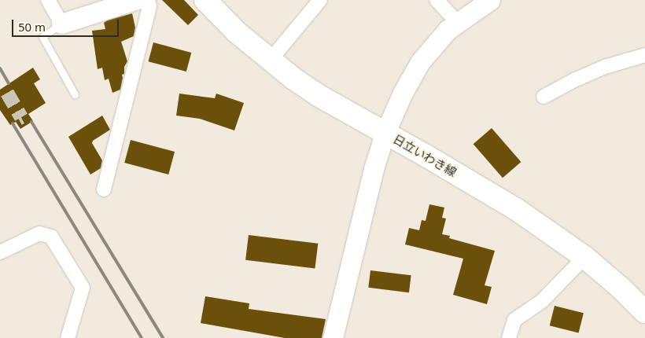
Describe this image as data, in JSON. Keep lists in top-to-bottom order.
{
  "streets": {
    "main road": ["日立いわき線"]
  },
  "scale_bar": "50 m"
}
